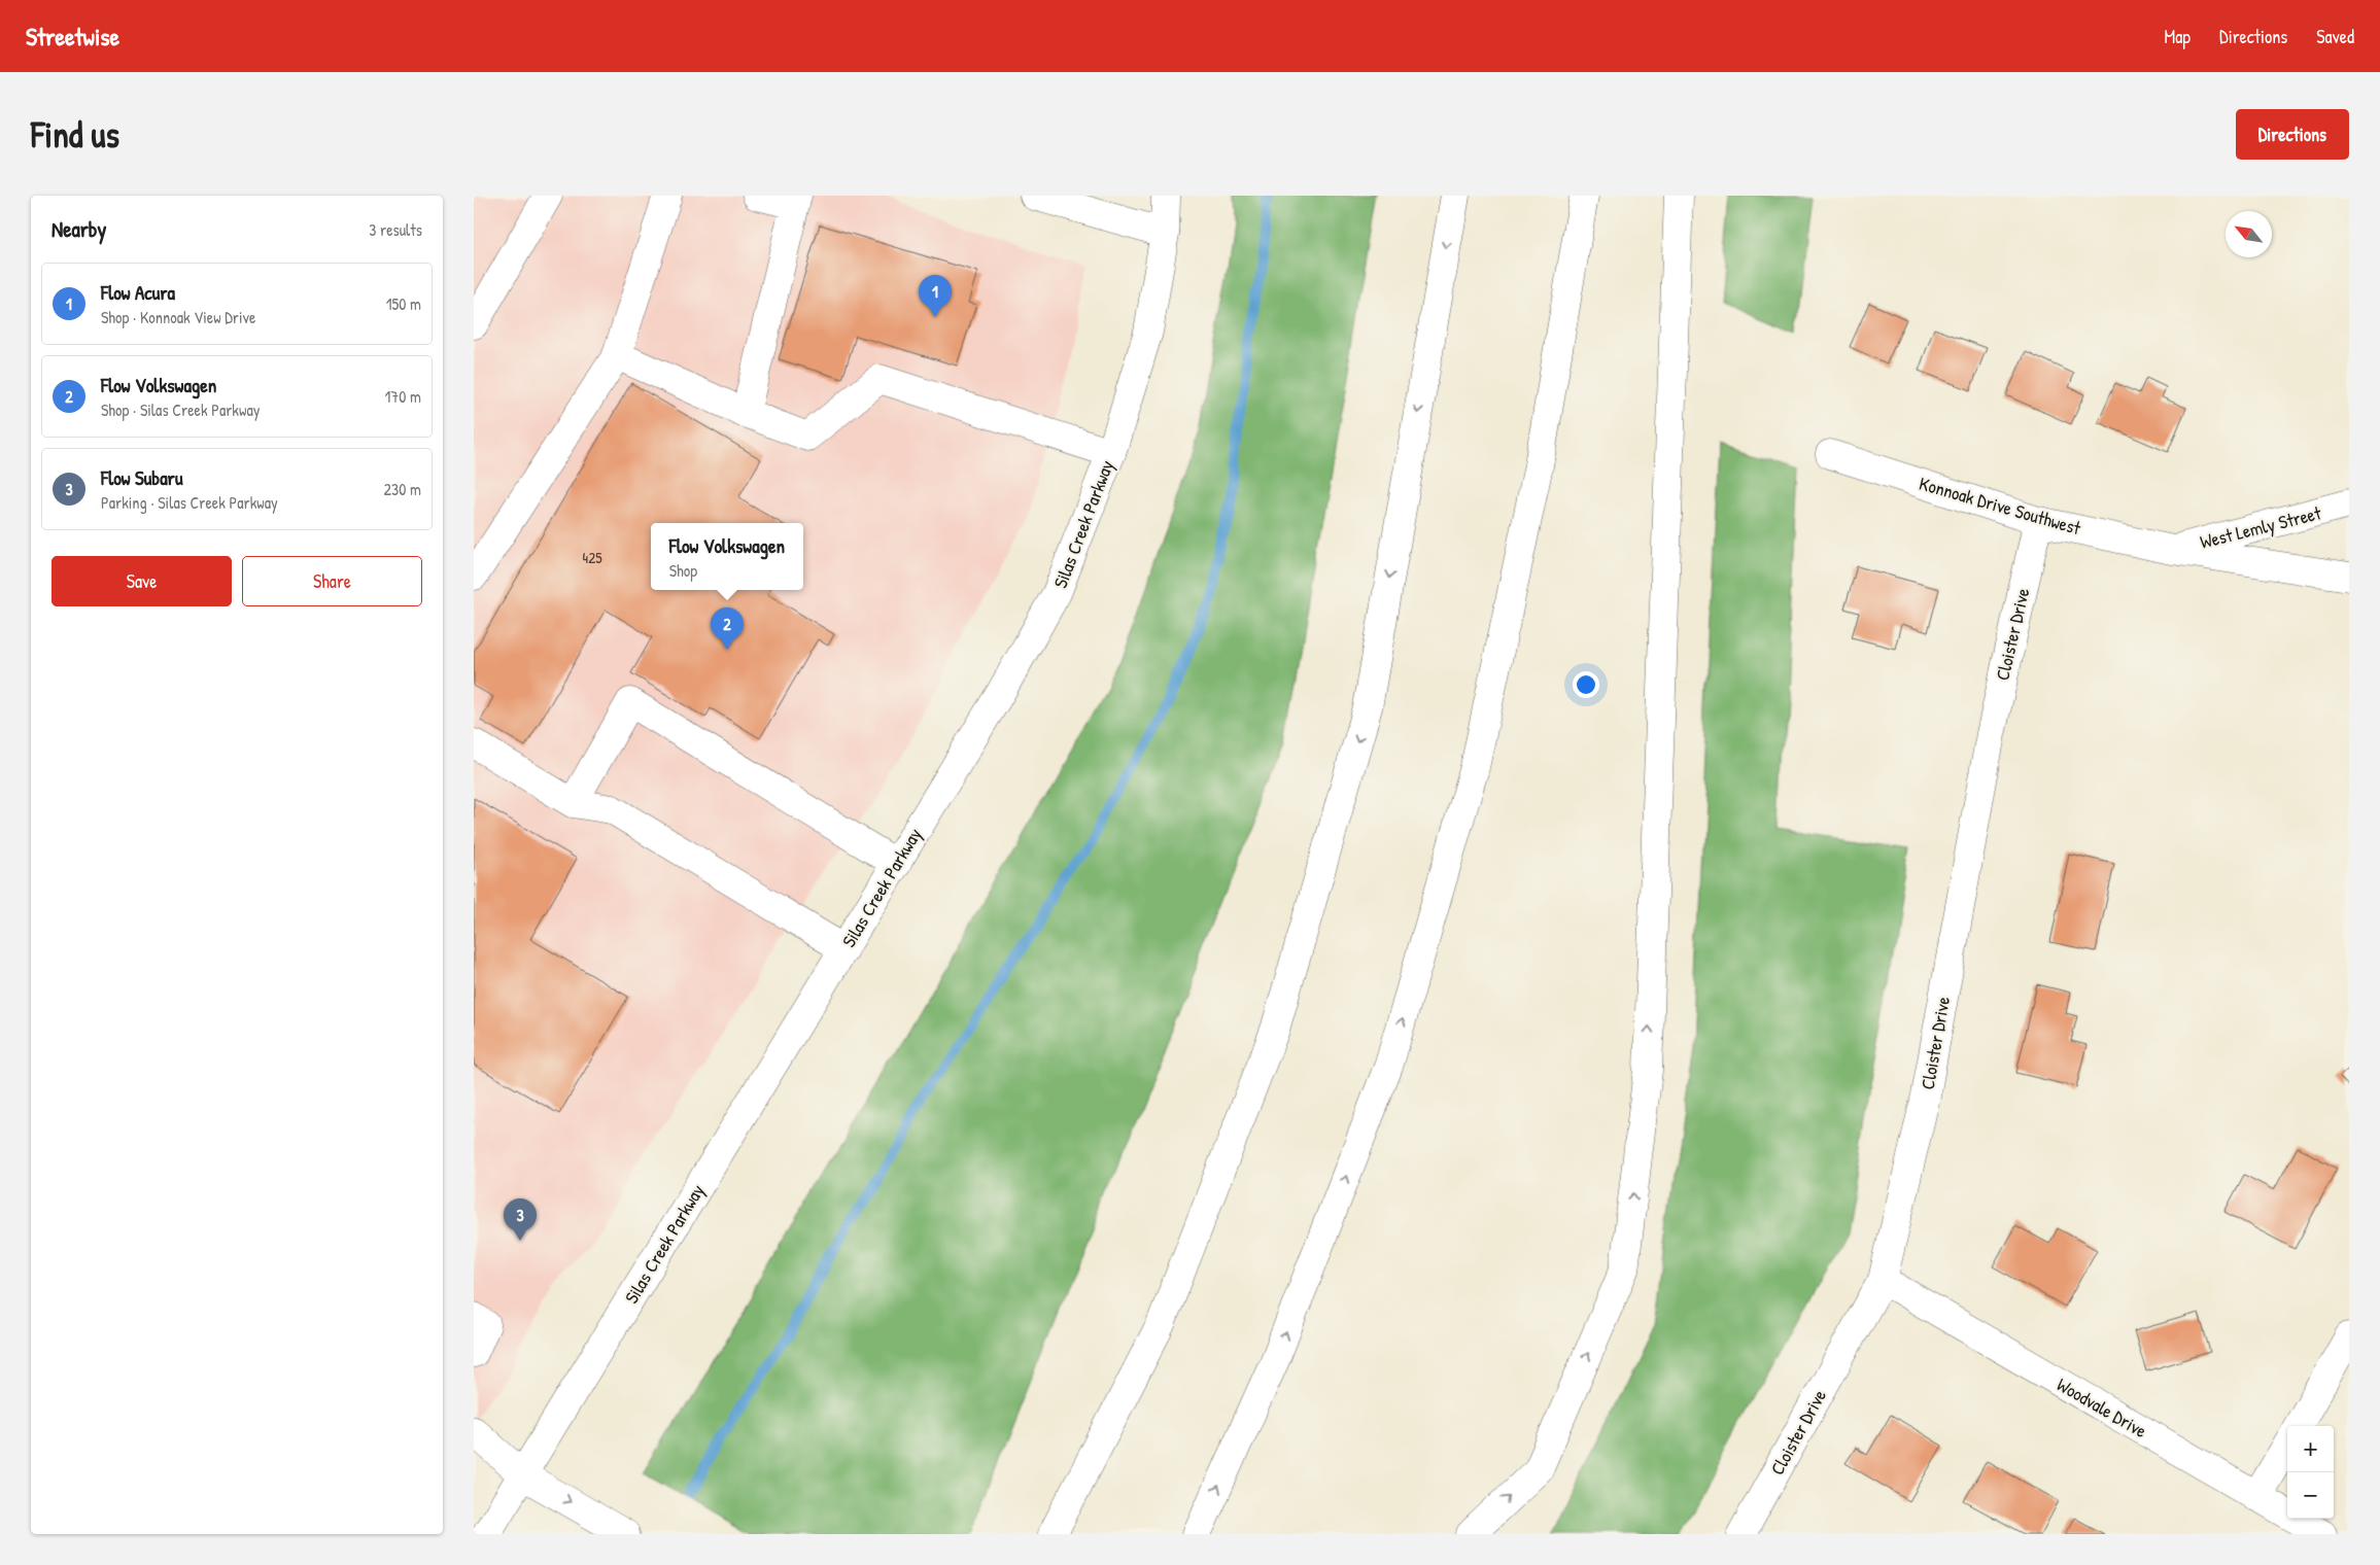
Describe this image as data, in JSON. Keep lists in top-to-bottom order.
{
  "streets": {
    "main road": [
      "Konnoak Drive Southwest",
      "Silas Creek Parkway",
      "West Lemly Street",
      "Cloister Drive",
      "Woodvale Drive"
    ]
  },
  "crossings": [
    ["Konnoak Drive Southwest", "West Lemly Street"],
    ["Konnoak Drive Southwest", "Cloister Drive"],
    ["Cloister Drive", "Woodvale Drive"]
  ],
  "house_numbers": ["425"],
  "north": "top left",
  "page": {
    "header": "Streetwise",
    "nav": ["Map", "Directions", "Saved"],
    "buttons": [
      "Directions",
      ["Save", "Share"]
    ],
    "title": "Find us",
    "heading": ["Nearby", "3 results"],
    "list": [
      {
        "mark": "1",
        "name": "Flow Acura",
        "note": "Shop · Konnoak View Drive",
        "value": "150 m"
      },
      {
        "mark": "2",
        "name": "Flow Volkswagen",
        "note": "Shop · Silas Creek Parkway",
        "value": "170 m"
      },
      {
        "mark": "3",
        "name": "Flow Subaru",
        "note": "Parking · Silas Creek Parkway",
        "value": "230 m"
      }
    ],
    "pins": ["1", "2", "3"],
    "popup": ["Flow Volkswagen", "Shop"],
    "map_buttons": ["+", "−"]
  }
}
